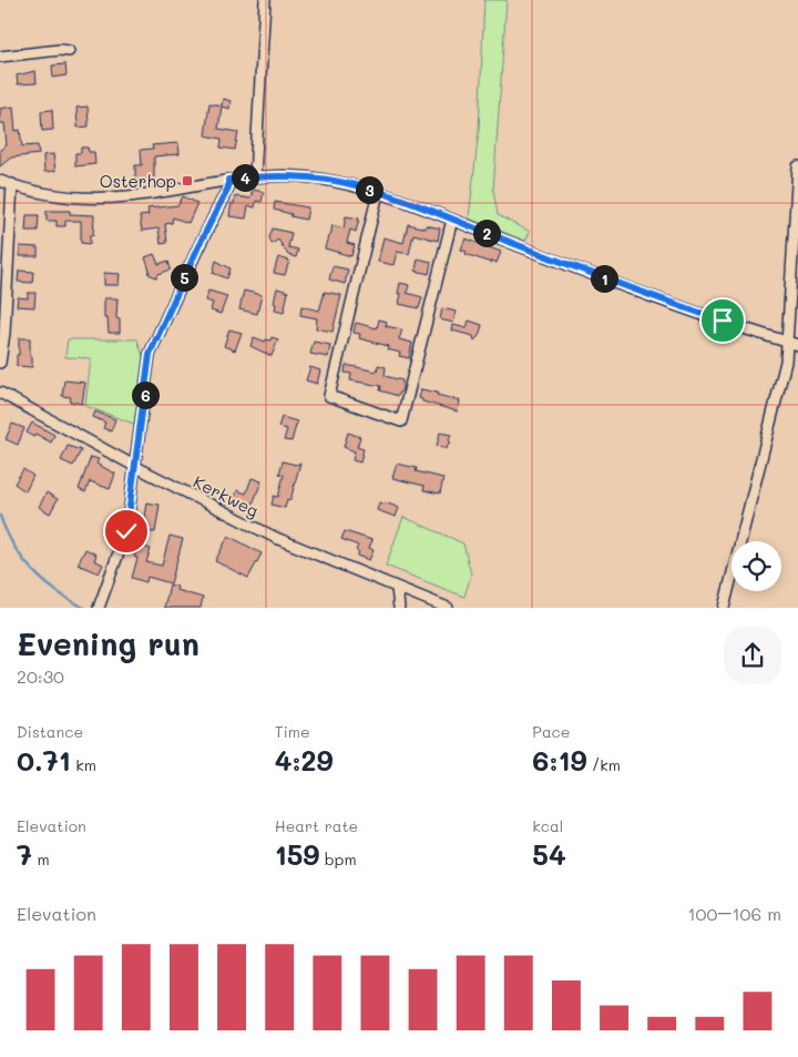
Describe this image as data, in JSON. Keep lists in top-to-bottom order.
{
  "streets": {
    "street": ["Kerkweg"]
  },
  "places": {
    "transit": ["Osterhop"]
  },
  "page": {
    "pins": [
      "4",
      "3",
      "2",
      "5",
      "1",
      "6"
    ],
    "heading": ["Evening run", "20:30"],
    "stats": [
      ["Distance", "0.71 km"],
      ["Time", "4:29"],
      ["Pace", "6:19 /km"],
      ["Elevation", "7 m"],
      ["Heart rate", "159 bpm"],
      ["kcal", "54"]
    ],
    "chart": ["Elevation", "100–106 m"]
  }
}
